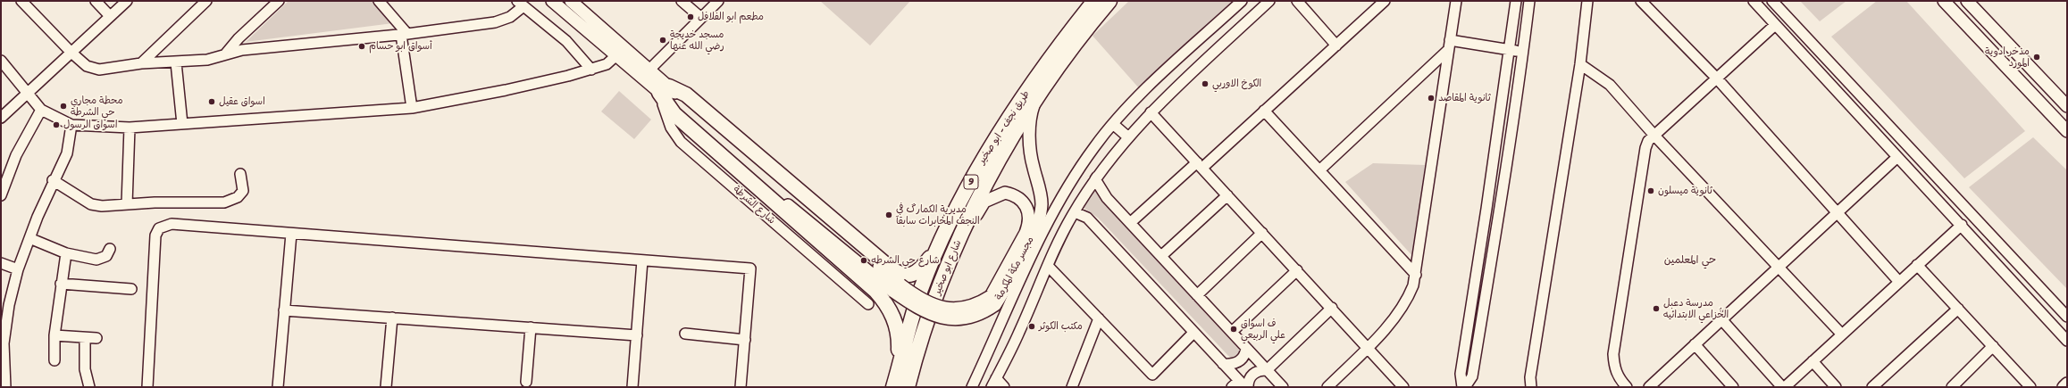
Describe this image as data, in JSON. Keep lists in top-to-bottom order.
{
  "streets": {
    "highway": ["طريق نجف - ابو صخير", "9", "شارع ابو صخير"],
    "main road": ["مجسر مكة المكرمة"],
    "street": ["شارع الشرطة"]
  },
  "crossings": [
    ["شارع الشرطة", "مجسر مكة المكرمة"],
    ["شارع ابو صخير", "مجسر مكة المكرمة"]
  ],
  "districts": ["حي المعلمین"],
  "places": [
    "مطعم ابو الفلافل",
    "مسجد خديجة رضي الله عنها",
    "أسواق ابو حسام",
    "مذخر ادوية المورد",
    "الكوخ الاوربي",
    "ثانوية المقاصد",
    "اسواق عقيل",
    "محطة مجاري حي الشرطة",
    "اسواق الرسول",
    "ثانوية ميسلون",
    "مديرية الكمارگ في النجف المخابرات سابقآ",
    "شارع حي الشرطه",
    "مدرسة دعبل الخُزاعي الابتدائيه",
    "مكتب الكوثر",
    "ف اسواق علي الربيعي"
  ]
}
